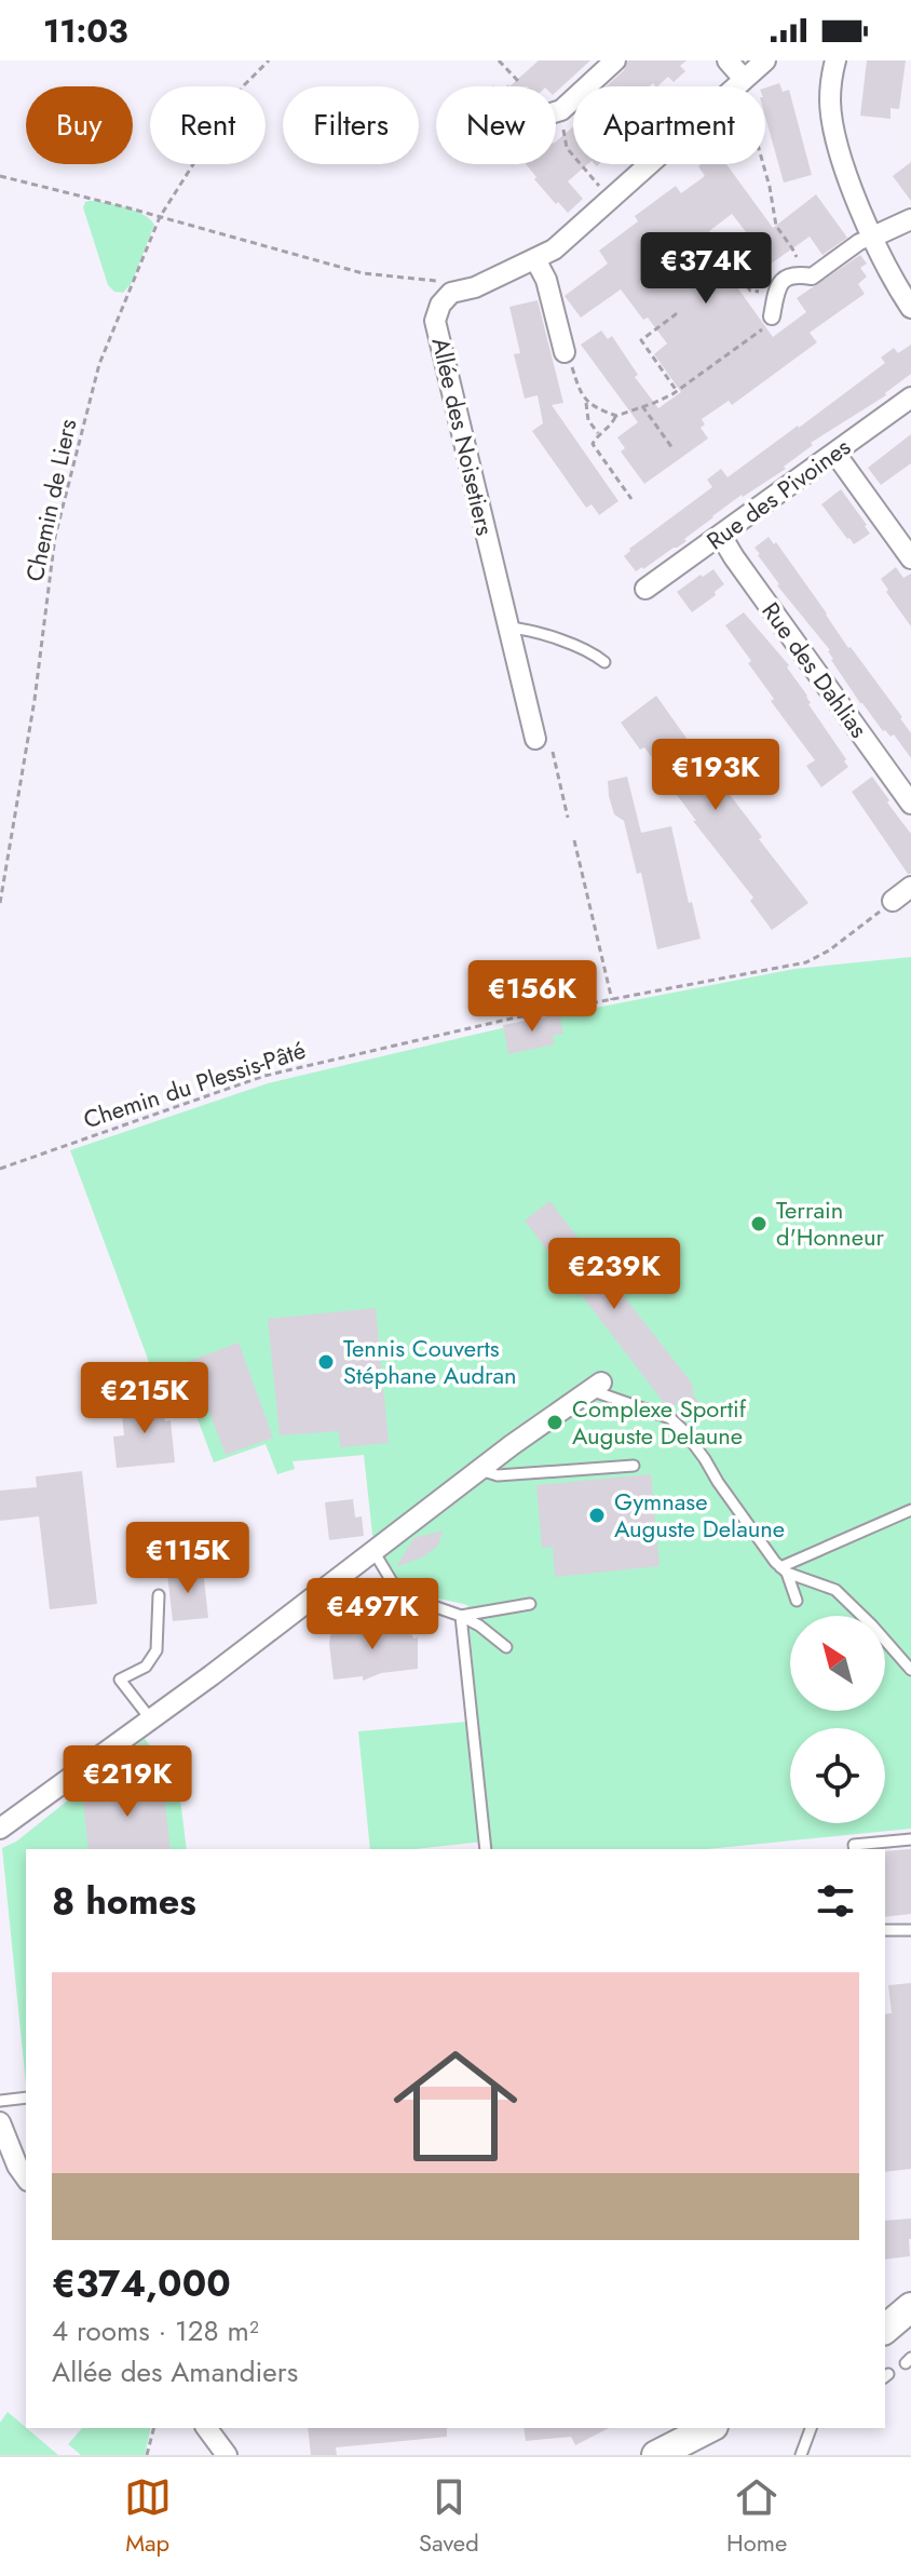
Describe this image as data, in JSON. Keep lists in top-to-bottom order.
{
  "streets": {
    "street": ["Allée des Noisetiers", "Rue des Pivoines", "Rue des Dahlias"],
    "path": ["Chemin de Liers", "Chemin du Plessis-Pâté"]
  },
  "crossings": [
    ["Rue des Pivoines", "Rue des Dahlias"]
  ],
  "places": [
    "Terrain d'Honneur",
    "Tennis Couverts Stéphane Audran",
    "Complexe Sportif Auguste Delaune",
    "Gymnase Auguste Delaune"
  ],
  "north": "top left",
  "page": {
    "status": "11:03",
    "chip": [
      "Buy",
      "Rent",
      "Filters",
      "New",
      "Apartment"
    ],
    "price": [
      "€374K",
      "€193K",
      "€156K",
      "€239K",
      "€215K",
      "€115K",
      "€497K",
      "€219K"
    ],
    "heading": "8 homes",
    "list": [
      {
        "name": "€374,000",
        "note": "4 rooms · 128 m² · Allée des Amandiers"
      }
    ],
    "tabs": ["Map", "Saved", "Home"]
  }
}
